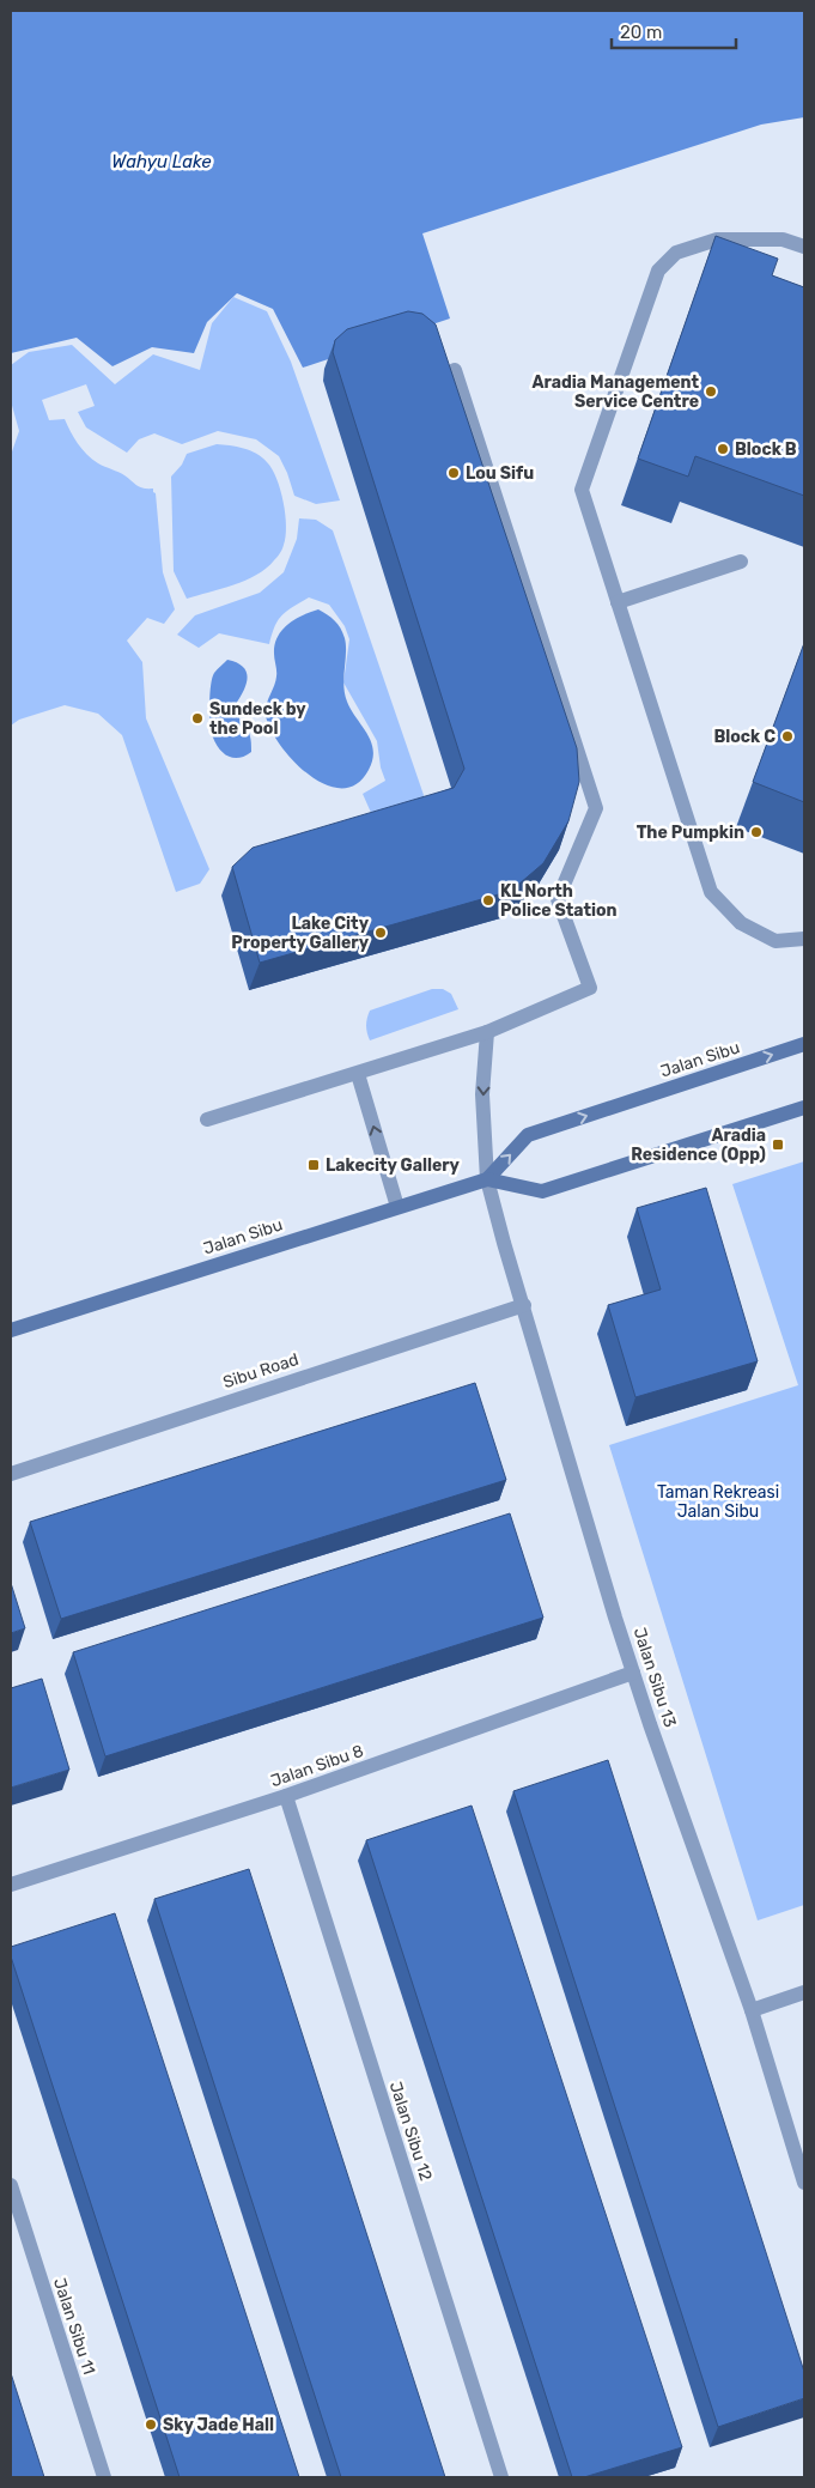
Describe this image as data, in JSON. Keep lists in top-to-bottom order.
{
  "streets": {
    "street": [
      "Jalan Sibu",
      "Sibu Road",
      "Jalan Sibu 13",
      "Jalan Sibu 8",
      "Jalan Sibu 12",
      "Jalan Sibu 11"
    ]
  },
  "crossings": [
    ["Jalan Sibu", "Jalan Sibu 13"],
    ["Sibu Road", "Jalan Sibu 13"],
    ["Jalan Sibu 13", "Jalan Sibu 8"],
    ["Jalan Sibu 8", "Jalan Sibu 12"]
  ],
  "water": ["Wahyu Lake"],
  "parks": ["Taman Rekreasi Jalan Sibu"],
  "places": {
    "other": [
      "Aradia Management Service Centre",
      "Block B",
      "Lou Sifu",
      "Sundeck by the Pool",
      "Block C",
      "The Pumpkin",
      "KL North Police Station",
      "Lake City Property Gallery",
      "Sky Jade Hall"
    ],
    "transit": ["Aradia Residence (Opp)", "Lakecity Gallery"]
  },
  "scale_bar": "20 m"
}
